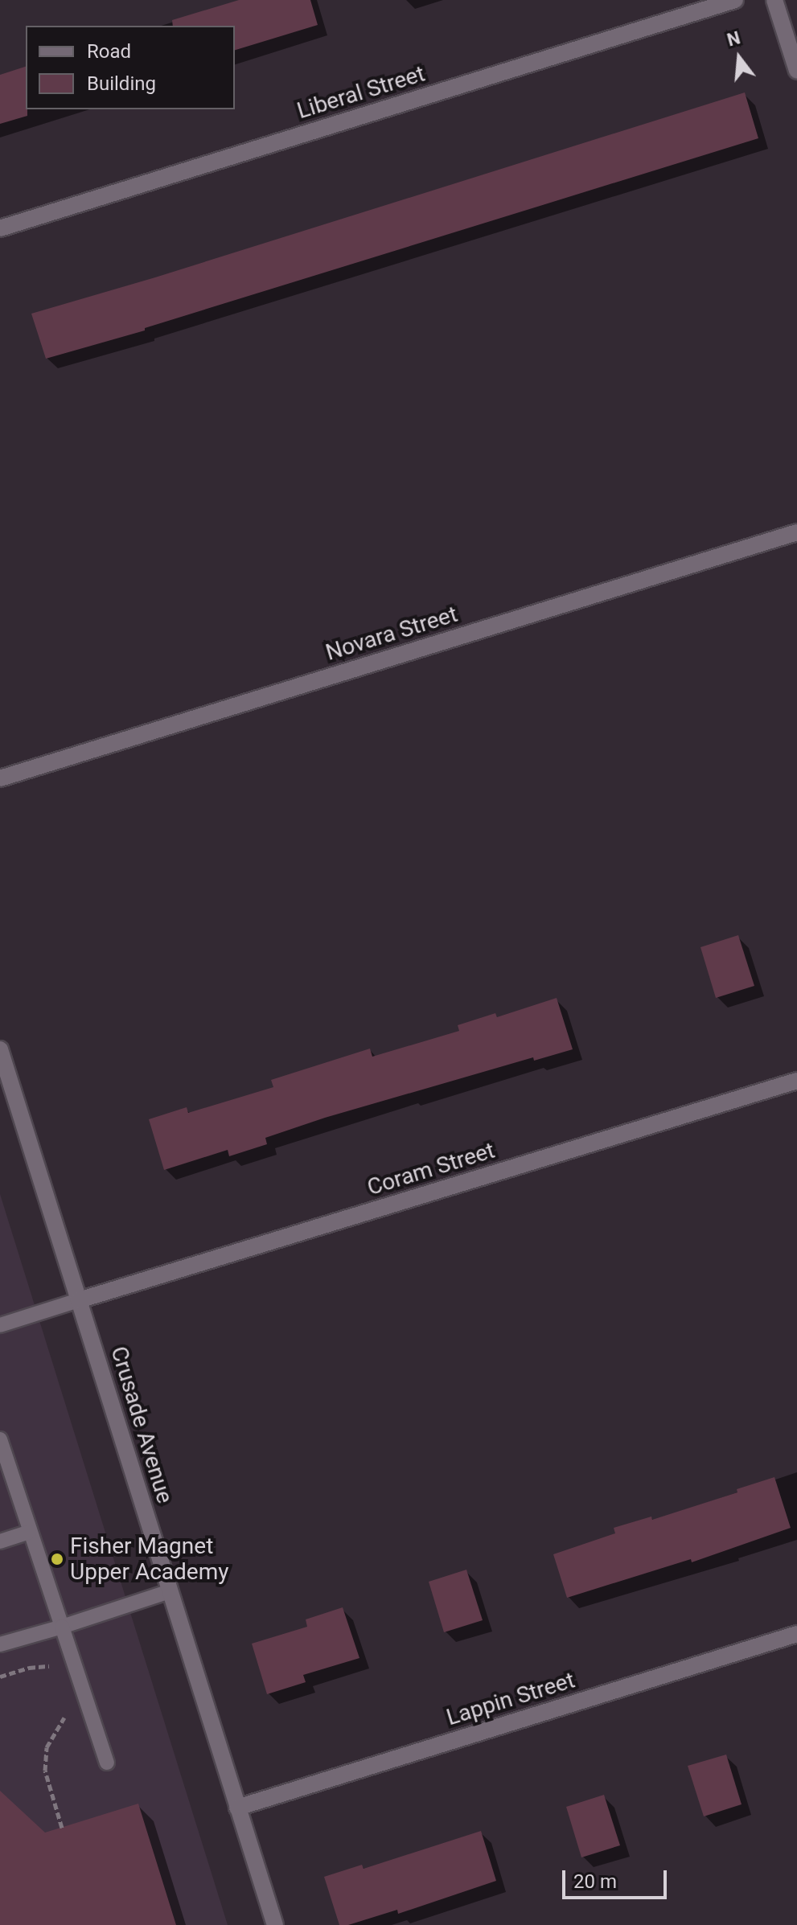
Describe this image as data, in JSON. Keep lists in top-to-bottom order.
{
  "streets": {
    "street": [
      "Liberal Street",
      "Novara Street",
      "Coram Street",
      "Crusade Avenue",
      "Lappin Street"
    ]
  },
  "crossings": [
    ["Coram Street", "Crusade Avenue"],
    ["Crusade Avenue", "Lappin Street"]
  ],
  "places": ["Fisher Magnet Upper Academy"],
  "legend": ["Road", "Building"],
  "scale_bar": "20 m",
  "north": "top"
}
